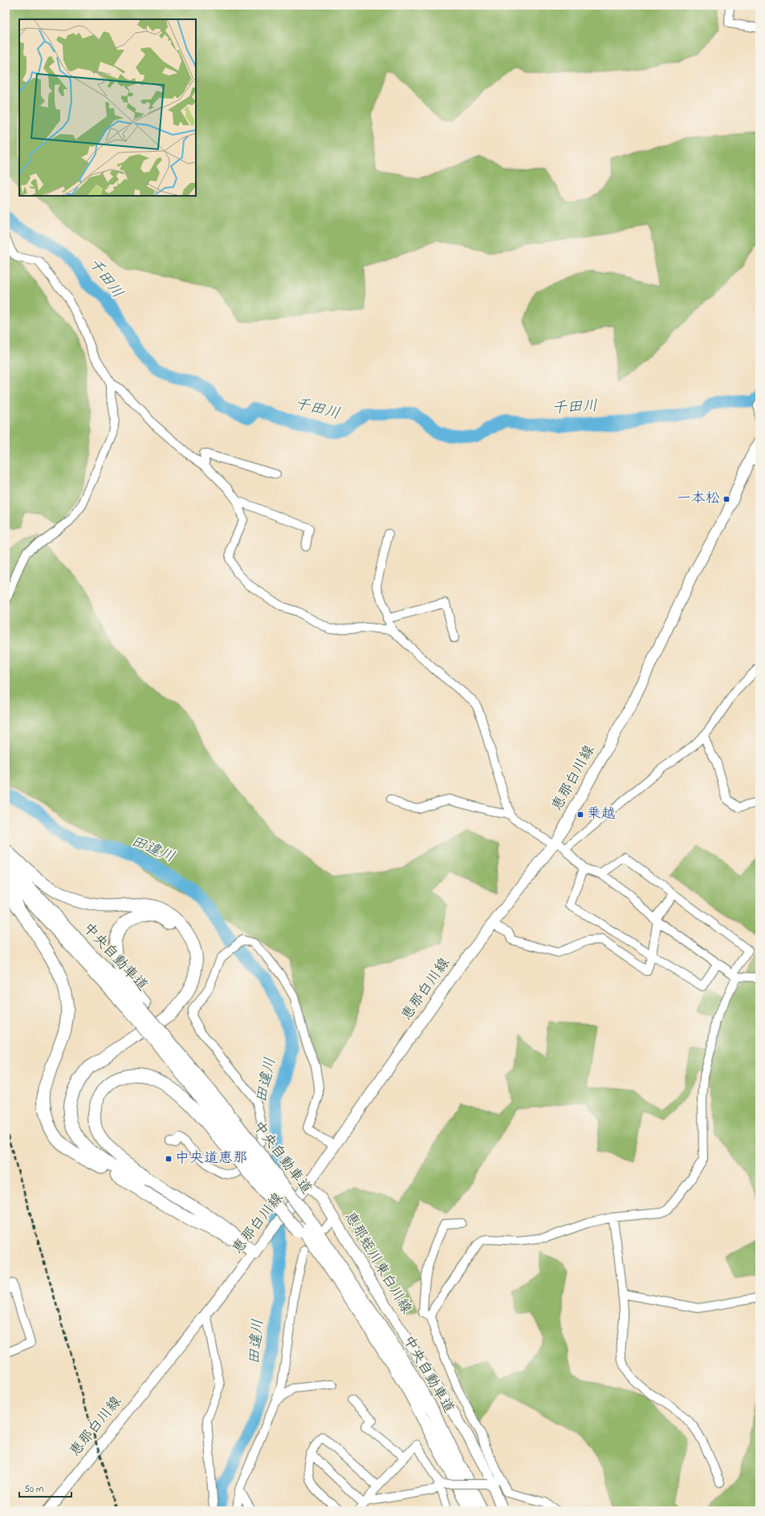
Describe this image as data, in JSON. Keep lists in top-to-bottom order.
{
  "streets": {
    "highway": ["中央自動車道"],
    "main road": ["恵那白川線", "恵那蛭川東白川線"]
  },
  "crossings": [
    ["恵那白川線", "恵那蛭川東白川線"]
  ],
  "water": ["千田川", "田違川"],
  "places": {
    "transit": ["一本松", "乗越", "中央道恵那"]
  },
  "scale_bar": "50 m"
}
